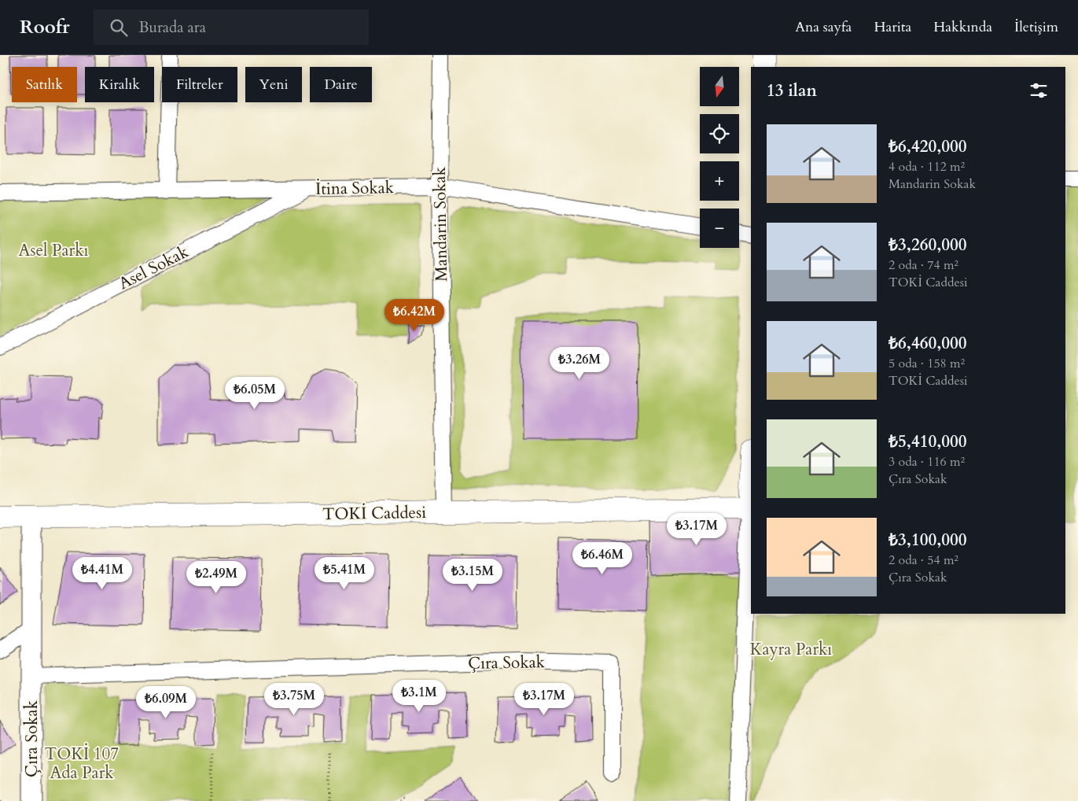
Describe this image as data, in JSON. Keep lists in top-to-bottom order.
{
  "streets": {
    "main road": ["TOKİ Caddesi"],
    "street": [
      "İtina Sokak",
      "Mandarin Sokak",
      "Asel Sokak",
      "Çıra Sokak"
    ]
  },
  "crossings": [
    ["İtina Sokak", "Mandarin Sokak"],
    ["İtina Sokak", "Asel Sokak"],
    ["Mandarin Sokak", "TOKİ Caddesi"],
    ["TOKİ Caddesi", "Çıra Sokak"]
  ],
  "parks": ["Asel Parkı", "Kayra Parkı", "TOKİ 107 Ada Park"],
  "north": "bottom",
  "page": {
    "header": "Roofr",
    "search": "Burada ara",
    "nav": [
      "Ana sayfa",
      "Harita",
      "Hakkında",
      "İletişim"
    ],
    "map_buttons": ["+", "−"],
    "chip": [
      "Satılık",
      "Kiralık",
      "Filtreler",
      "Yeni",
      "Daire"
    ],
    "heading": "13 ilan",
    "list": [
      {
        "name": "₺6,420,000",
        "note": "4 oda · 112 m² · Mandarin Sokak"
      },
      {
        "name": "₺3,260,000",
        "note": "2 oda · 74 m² · TOKİ Caddesi"
      },
      {
        "name": "₺6,460,000",
        "note": "5 oda · 158 m² · TOKİ Caddesi"
      },
      {
        "name": "₺5,410,000",
        "note": "3 oda · 116 m² · Çıra Sokak"
      },
      {
        "name": "₺3,100,000",
        "note": "2 oda · 54 m² · Çıra Sokak"
      }
    ],
    "price": [
      "₺6.42M",
      "₺3.26M",
      "₺6.05M",
      "₺3.17M",
      "₺6.46M",
      "₺4.41M",
      "₺5.41M",
      "₺3.15M",
      "₺2.49M",
      "₺3.1M",
      "₺3.75M",
      "₺3.17M",
      "₺6.09M"
    ]
  }
}
